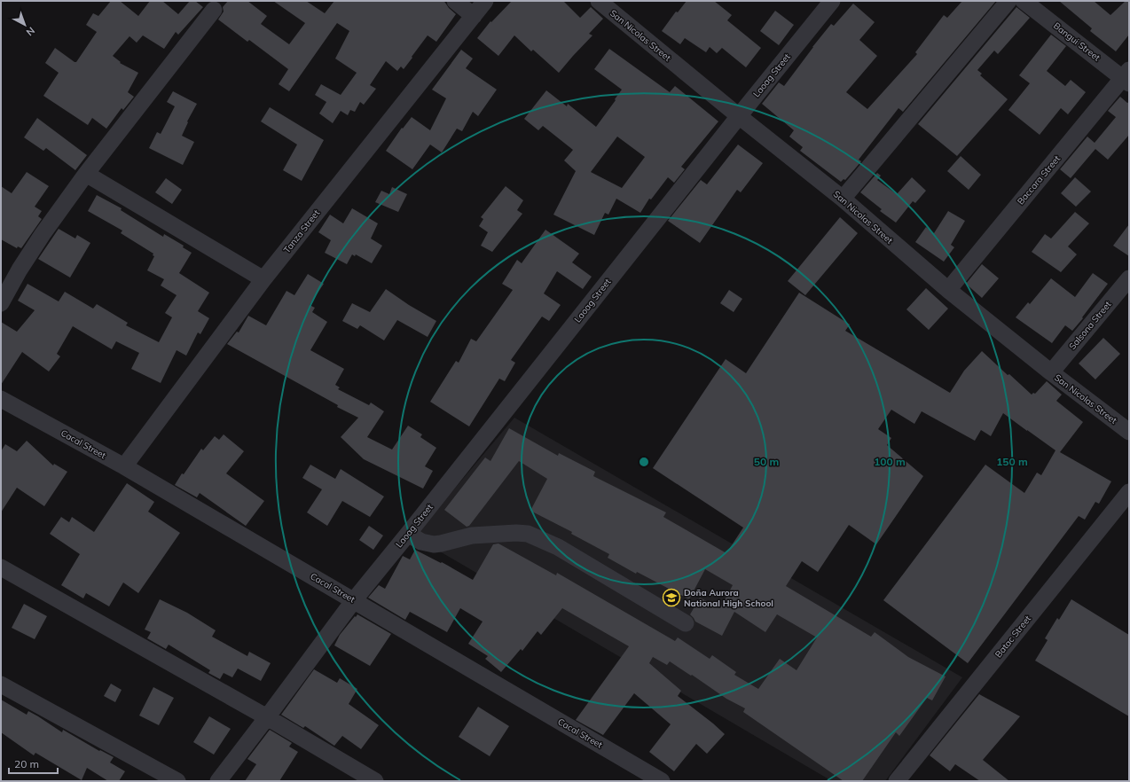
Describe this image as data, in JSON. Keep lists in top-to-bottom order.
{
  "streets": {
    "street": [
      "San Nicolas Street",
      "Bangui Street",
      "Laoag Street",
      "Baccara Street",
      "Tanza Street",
      "Salsona Street",
      "Cacal Street",
      "Batac Street"
    ]
  },
  "crossings": [
    ["San Nicolas Street", "Laoag Street"],
    ["San Nicolas Street", "Baccara Street"],
    ["San Nicolas Street", "Salsona Street"],
    ["Bangui Street", "Baccara Street"],
    ["Laoag Street", "Cacal Street"],
    ["Tanza Street", "Cacal Street"]
  ],
  "places": {
    "school or university": ["Doña Aurora National High School"]
  },
  "scale_bar": "20 m",
  "north": "bottom right",
  "rings": ["50 m", "100 m", "150 m"]
}
